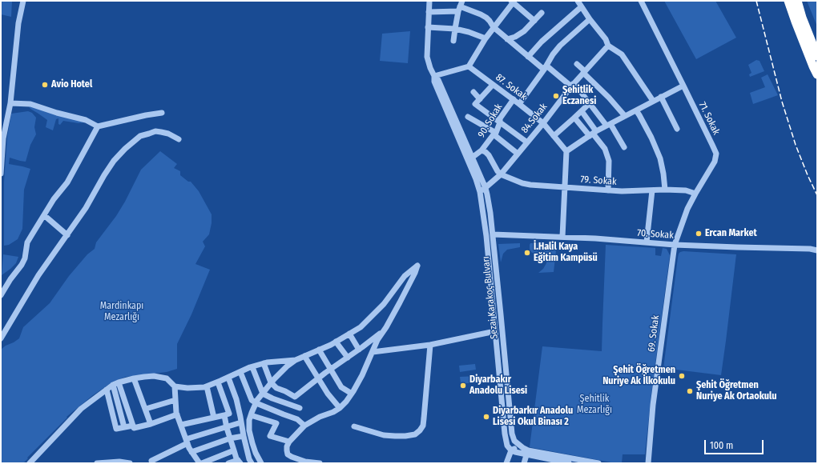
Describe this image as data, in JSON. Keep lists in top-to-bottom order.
{
  "streets": {
    "street": [
      "87. Sokak",
      "84.Sokak",
      "71. Sokak",
      "90. Sokak",
      "79. Sokak",
      "70. Sokak",
      "Sezai Karakoç Bulvarı",
      "69. Sokak"
    ]
  },
  "crossings": [
    ["87. Sokak", "84.Sokak"],
    ["87. Sokak", "90. Sokak"],
    ["84.Sokak", "79. Sokak"],
    ["84.Sokak", "Sezai Karakoç Bulvarı"],
    ["71. Sokak", "79. Sokak"],
    ["71. Sokak", "70. Sokak"],
    ["71. Sokak", "69. Sokak"],
    ["90. Sokak", "Sezai Karakoç Bulvarı"],
    ["70. Sokak", "Sezai Karakoç Bulvarı"],
    ["70. Sokak", "69. Sokak"]
  ],
  "parks": ["Mardinkapı Mezarlığı", "Şehitlik Mezarlığı"],
  "places": [
    "Avio Hotel",
    "Şehitlik Eczanesi",
    "Ercan Market",
    "İ.Halil Kaya Eğitim Kampüsü",
    "Şehit Öğretmen Nuriye Ak İlkokulu",
    "Diyarbakır Anadolu Lisesi",
    "Şehit Öğretmen Nuriye Ak Ortaokulu",
    "Diyarbarkır Anadolu Lisesi Okul Binası 2"
  ],
  "scale_bar": "100 m"
}
